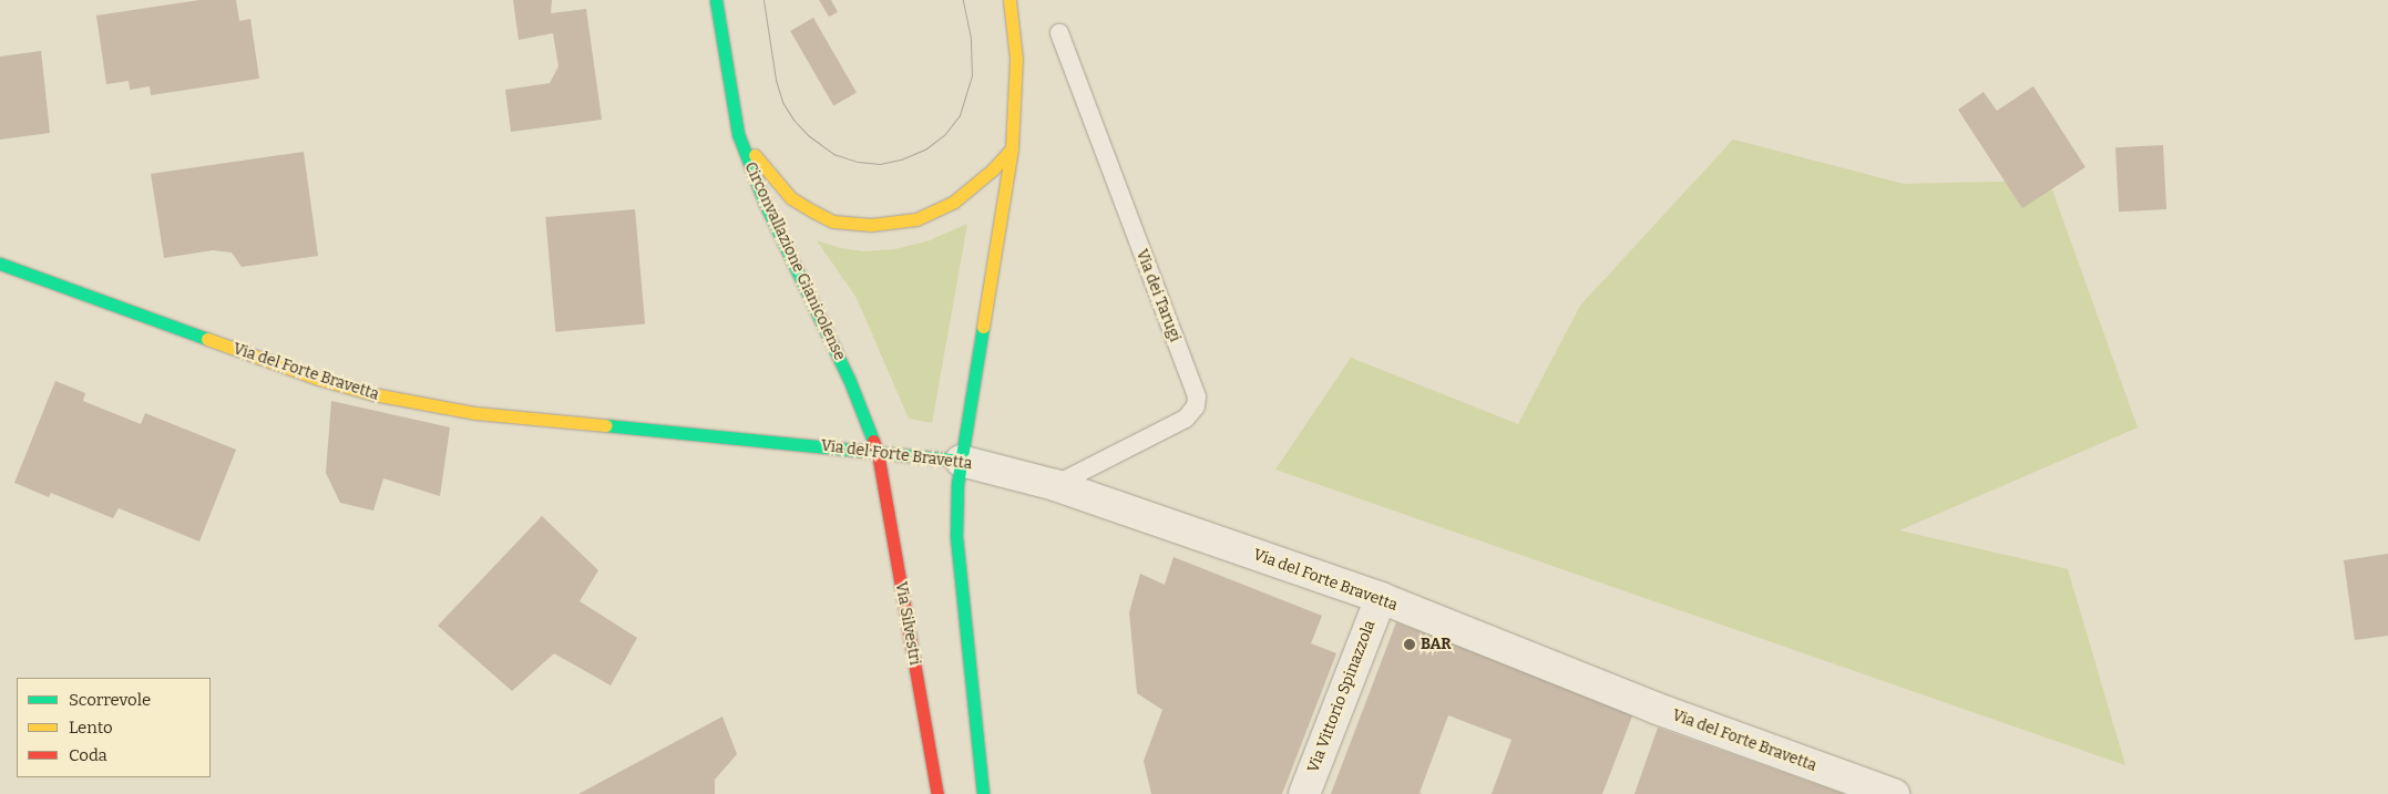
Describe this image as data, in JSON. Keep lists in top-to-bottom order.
{
  "streets": {
    "main road": ["Circonvallazione Gianicolense", "Via del Forte Bravetta", "Via Silvestri"],
    "street": ["Via Vittorio Spinazzola"],
    "lane": ["Via dei Tarugi"]
  },
  "crossings": [
    ["Circonvallazione Gianicolense", "Via del Forte Bravetta"],
    ["Circonvallazione Gianicolense", "Via Silvestri"],
    ["Via dei Tarugi", "Via del Forte Bravetta"],
    ["Via del Forte Bravetta", "Via Silvestri"],
    ["Via del Forte Bravetta", "Via Vittorio Spinazzola"]
  ],
  "places": ["BAR"],
  "legend": ["Scorrevole", "Lento", "Coda"]
}
